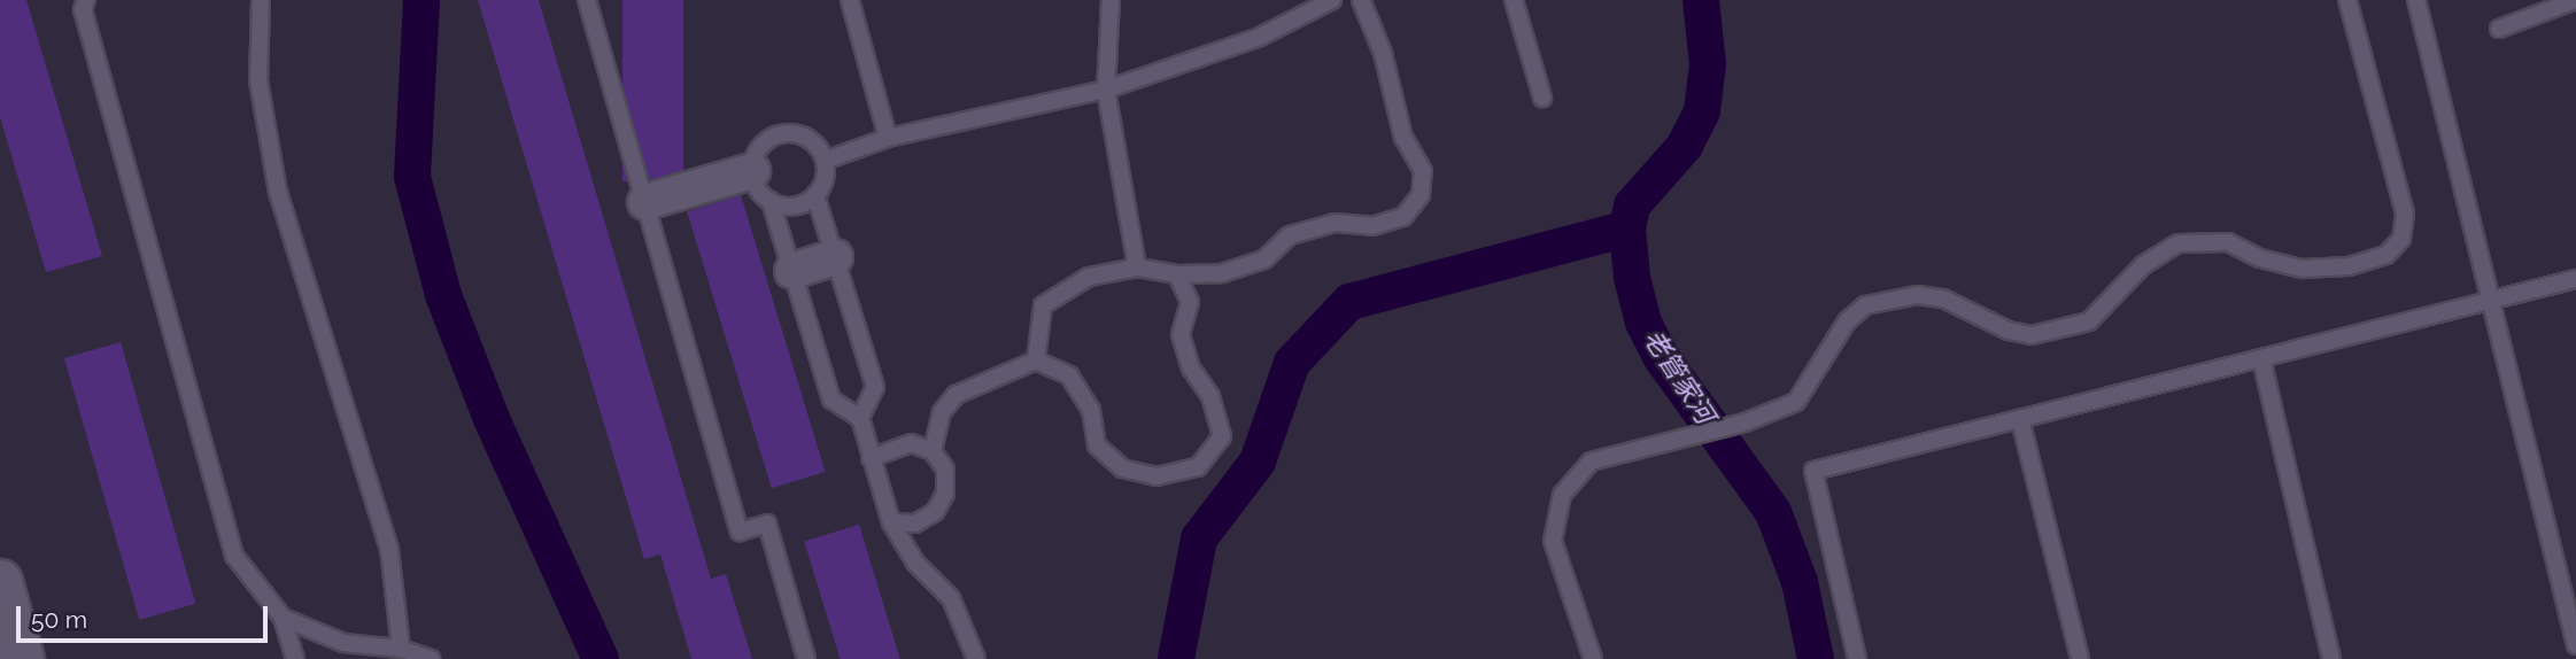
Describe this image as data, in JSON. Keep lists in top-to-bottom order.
{
  "water": ["老管家河"],
  "scale_bar": "50 m"
}
